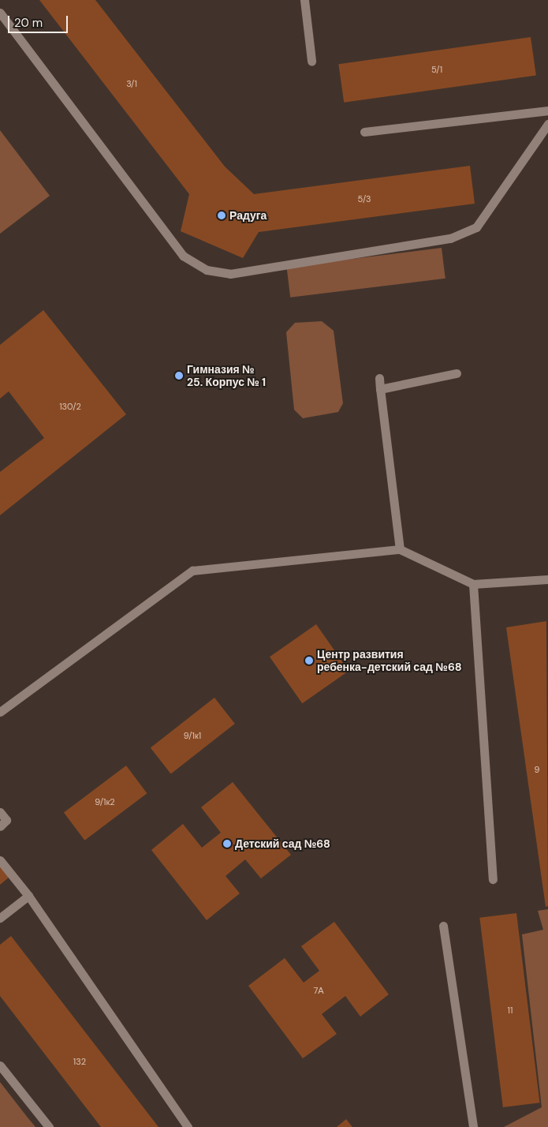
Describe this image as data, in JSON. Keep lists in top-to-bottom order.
{
  "places": [
    "Радуга",
    "Гимназия № 25. Корпус № 1",
    "Центр развития ребенка-детский сад №68",
    "Детский сад №68"
  ],
  "house_numbers": [
    "5/1",
    "3/1",
    "5/3",
    "130/2",
    "9/1к1",
    "9",
    "9/1к2",
    "7А",
    "11",
    "132"
  ],
  "scale_bar": "20 m"
}
